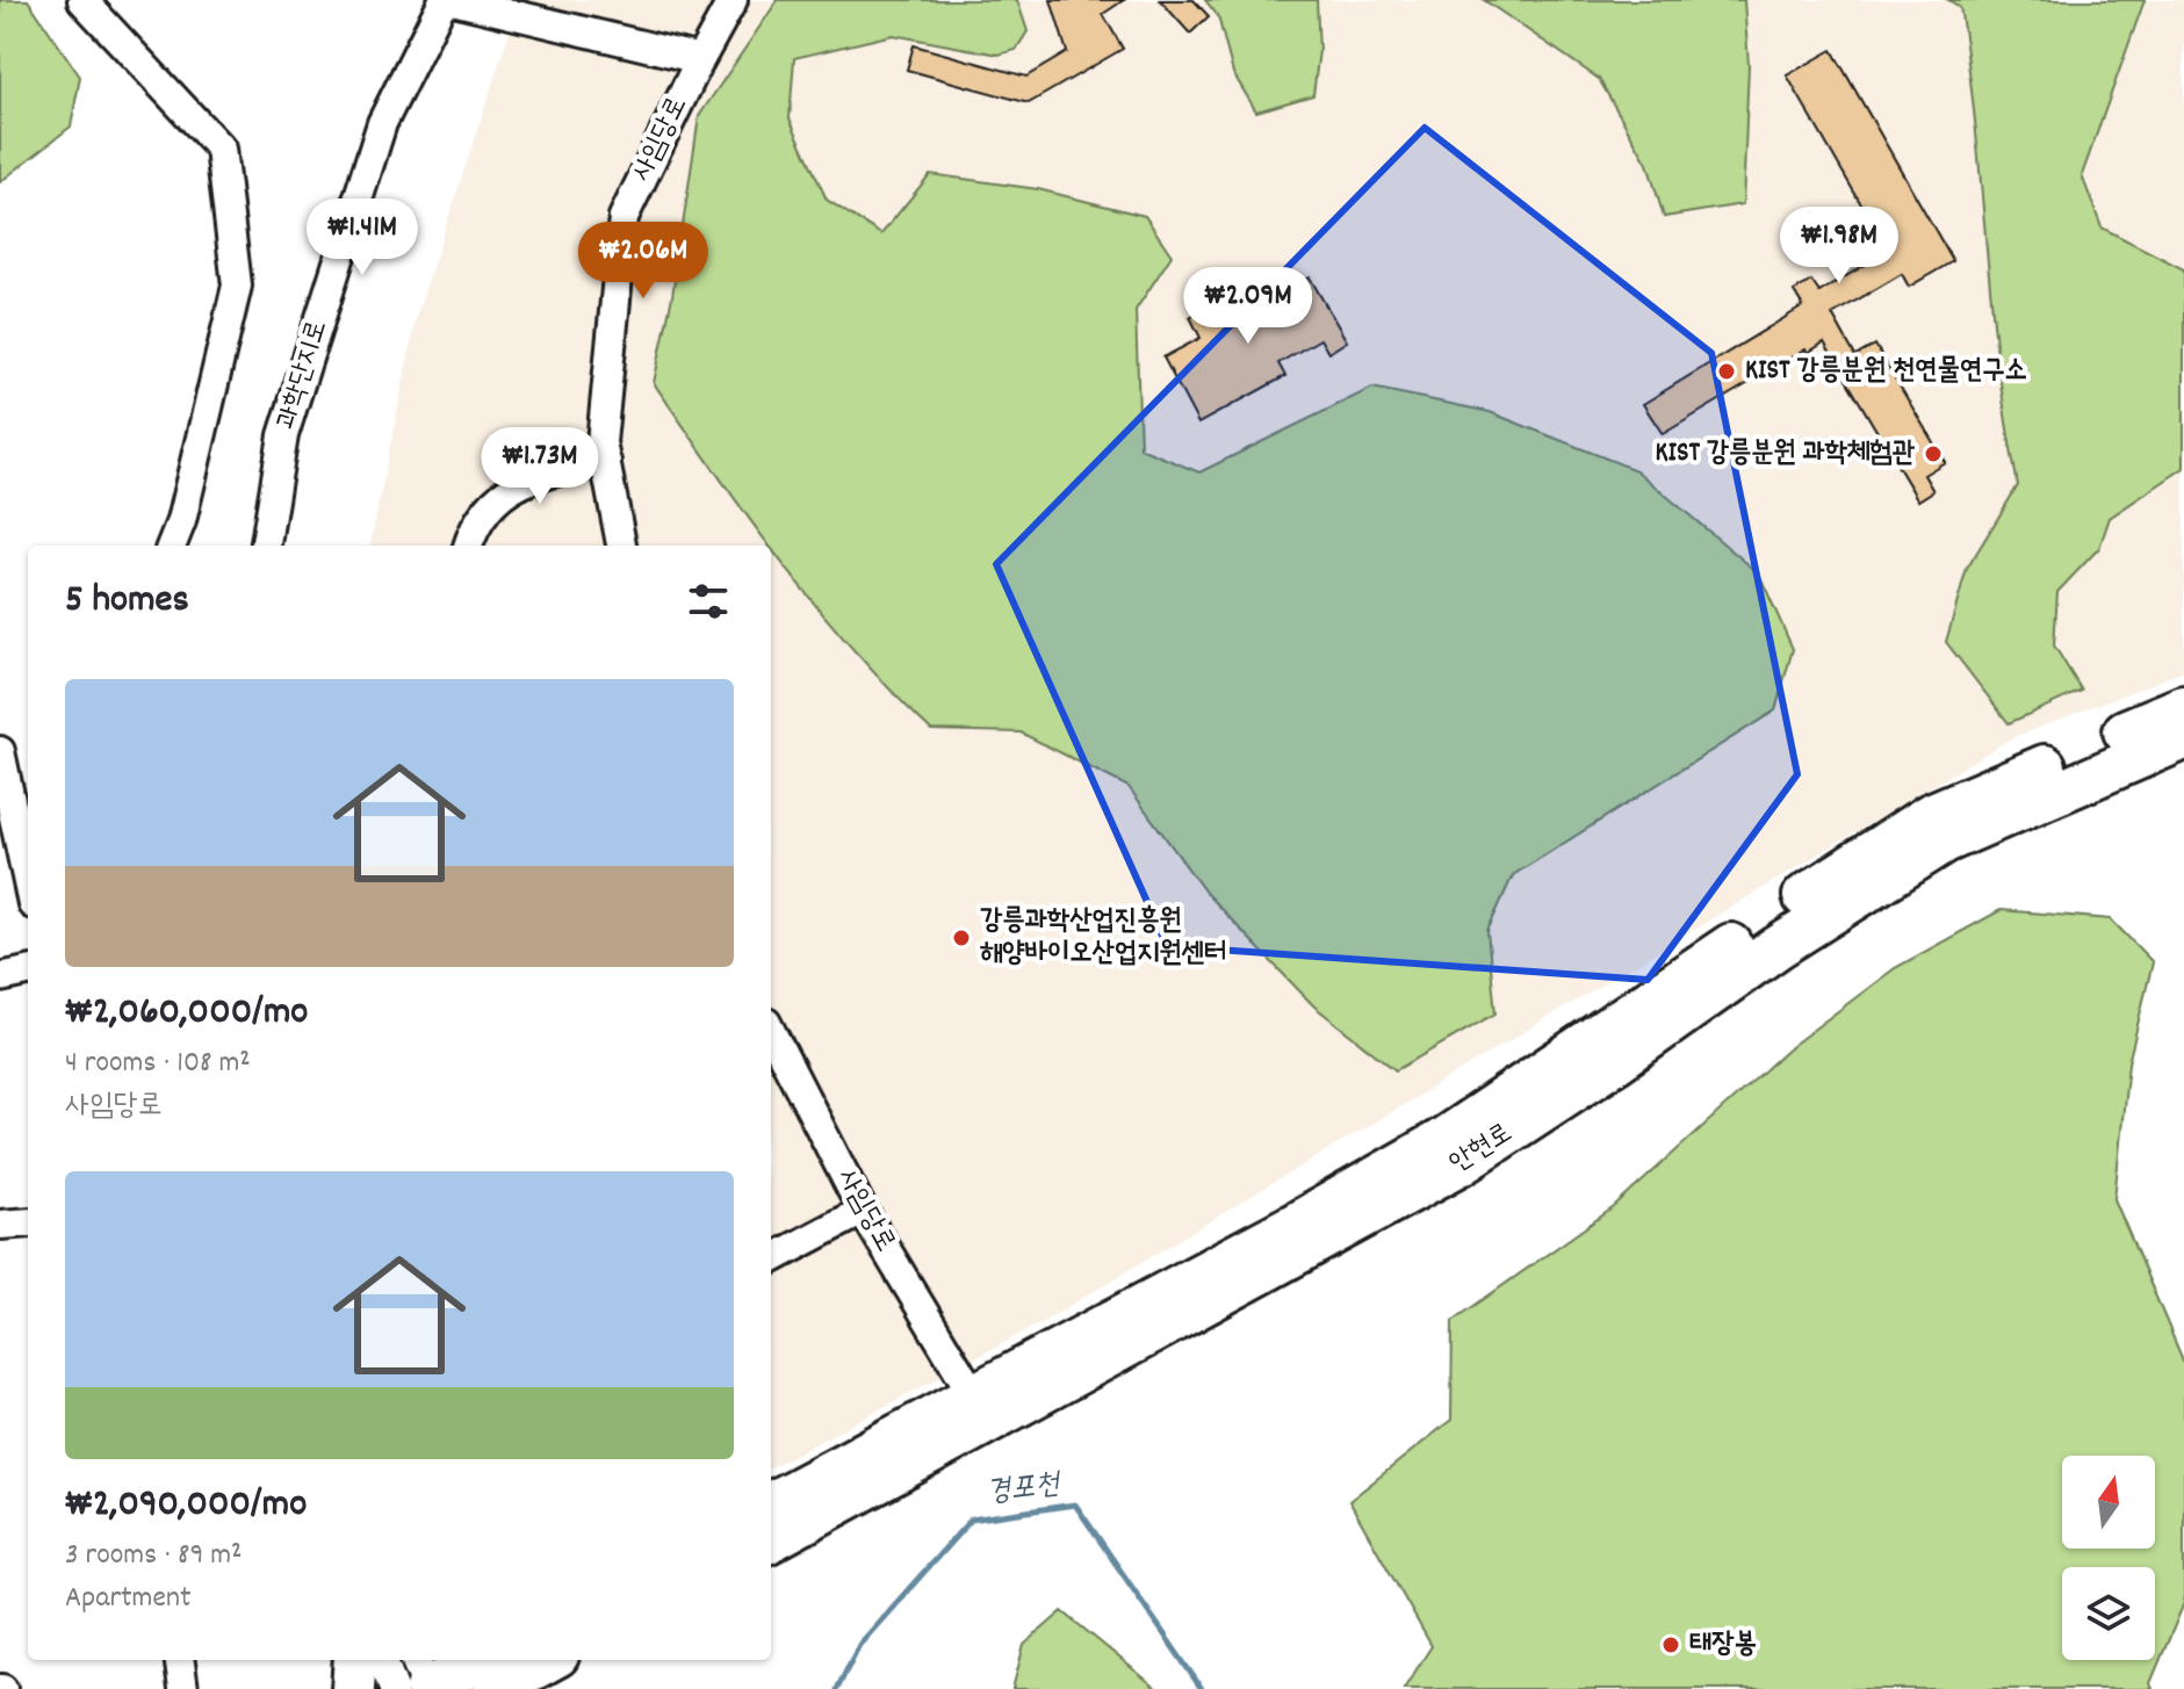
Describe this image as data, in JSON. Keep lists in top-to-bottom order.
{
  "streets": {
    "highway": ["안현로"],
    "street": ["사임당로", "과학단지로"]
  },
  "crossings": [
    ["사임당로", "안현로"]
  ],
  "water": ["경포천"],
  "places": [
    "KIST 강릉분원 천연물연구소",
    "KIST 강릉분원 과학체험관",
    "강릉과학산업진흥원 해양바이오산업지원센터",
    "태장봉"
  ],
  "north": "top",
  "page": {
    "price": [
      "₩1.41M",
      "₩1.98M",
      "₩2.06M",
      "₩2.09M",
      "₩1.73M"
    ],
    "heading": "5 homes",
    "list": [
      {
        "name": "₩2,060,000/mo",
        "note": "4 rooms · 108 m² · 사임당로"
      },
      {
        "name": "₩2,090,000/mo",
        "note": "3 rooms · 89 m² · Apartment"
      }
    ]
  }
}
